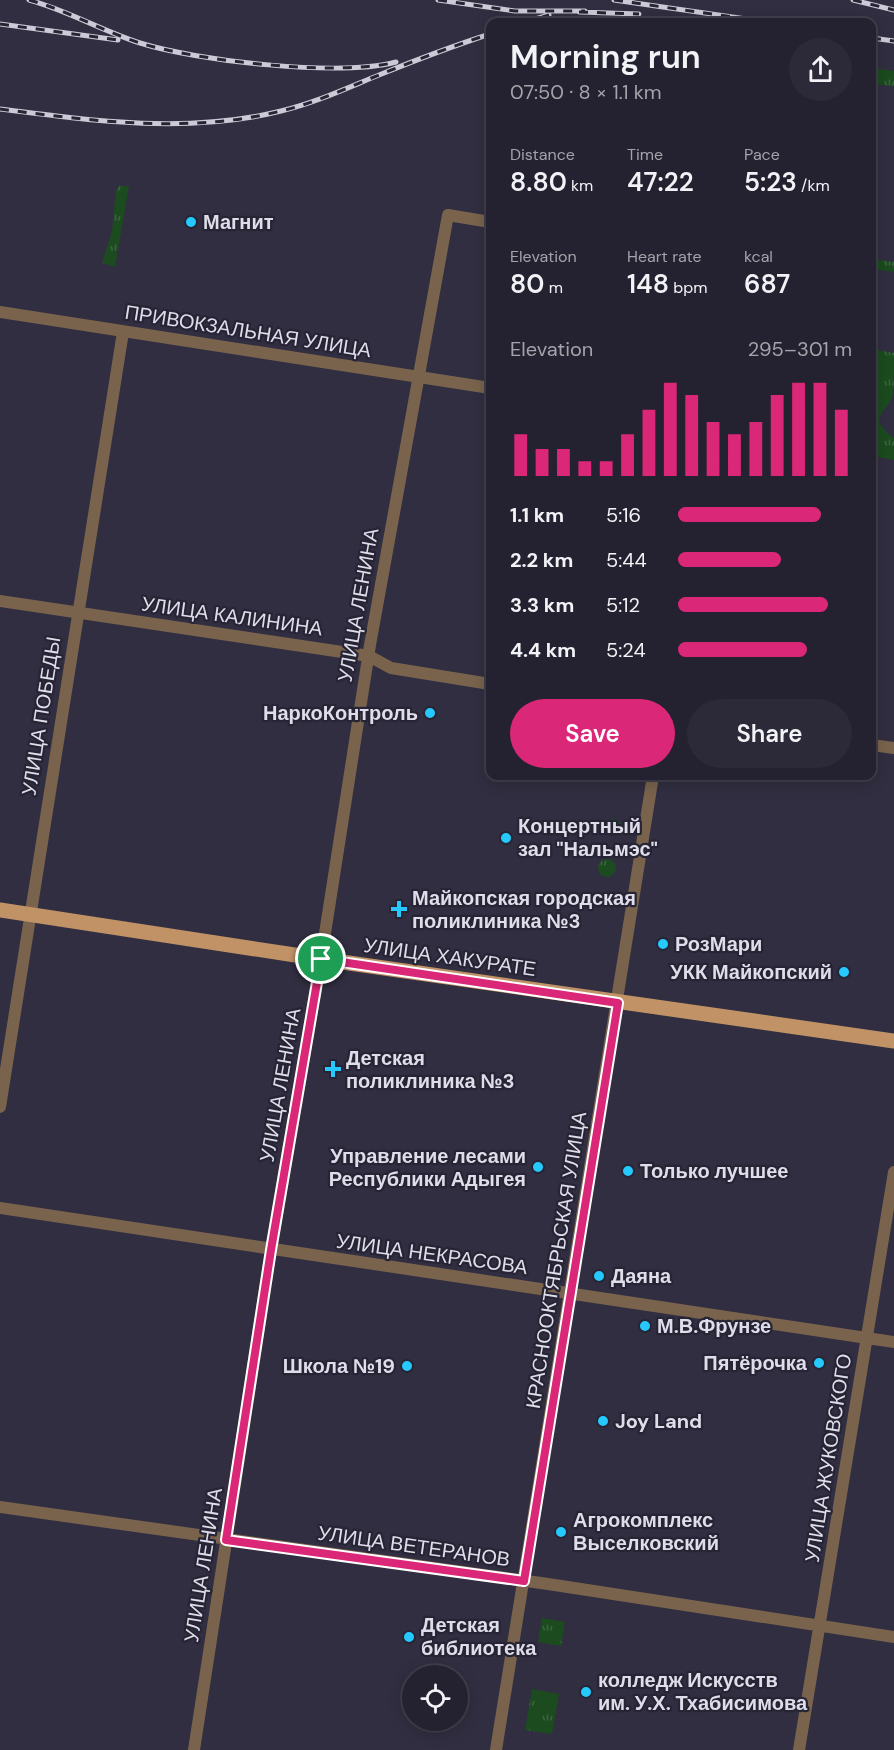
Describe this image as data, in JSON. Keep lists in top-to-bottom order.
{
  "streets": {
    "main road": ["УЛИЦА ХАКУРАТЕ"],
    "street": [
      "ПРИВОКЗАЛЬНАЯ УЛИЦА",
      "УЛИЦА ЛЕНИНА",
      "УЛИЦА КАЛИНИНА",
      "УЛИЦА ПОБЕДЫ",
      "УЛИЦА НЕКРАСОВА",
      "КРАСНООКТЯБРЬСКАЯ УЛИЦА",
      "УЛИЦА ЖУКОВСКОГО",
      "УЛИЦА ВЕТЕРАНОВ"
    ]
  },
  "crossings": [
    ["ПРИВОКЗАЛЬНАЯ УЛИЦА", "УЛИЦА ЛЕНИНА"],
    ["ПРИВОКЗАЛЬНАЯ УЛИЦА", "УЛИЦА ПОБЕДЫ"],
    ["УЛИЦА ЛЕНИНА", "УЛИЦА КАЛИНИНА"],
    ["УЛИЦА ЛЕНИНА", "УЛИЦА ХАКУРАТЕ"],
    ["УЛИЦА ЛЕНИНА", "УЛИЦА НЕКРАСОВА"],
    ["УЛИЦА ЛЕНИНА", "УЛИЦА ВЕТЕРАНОВ"],
    ["УЛИЦА КАЛИНИНА", "УЛИЦА ПОБЕДЫ"],
    ["УЛИЦА ПОБЕДЫ", "УЛИЦА ХАКУРАТЕ"],
    ["УЛИЦА ХАКУРАТЕ", "КРАСНООКТЯБРЬСКАЯ УЛИЦА"],
    ["УЛИЦА НЕКРАСОВА", "КРАСНООКТЯБРЬСКАЯ УЛИЦА"],
    ["УЛИЦА НЕКРАСОВА", "УЛИЦА ЖУКОВСКОГО"],
    ["КРАСНООКТЯБРЬСКАЯ УЛИЦА", "УЛИЦА ВЕТЕРАНОВ"],
    ["УЛИЦА ЖУКОВСКОГО", "УЛИЦА ВЕТЕРАНОВ"]
  ],
  "places": {
    "other": [
      "Магнит",
      "НаркоКонтроль",
      "Концертный зал \"Нальмэс\"",
      "РозМари",
      "УКК Майкопский",
      "Управление лесами Республики Адыгея",
      "Только лучшее",
      "Даяна",
      "М.В.Фрунзе",
      "Пятёрочка",
      "Школа №19",
      "Joy Land",
      "Агрокомплекс Выселковский",
      "Детская библиотека",
      "колледж Искусств им. У.Х. Тхабисимова"
    ],
    "health": ["Майкопская городская поликлиника №3", "Детская поликлиника №3"]
  },
  "page": {
    "heading": ["Morning run", "07:50 · 8 × 1.1 km"],
    "stats": [
      ["Distance", "8.80 km"],
      ["Time", "47:22"],
      ["Pace", "5:23 /km"],
      ["Elevation", "80 m"],
      ["Heart rate", "148 bpm"],
      ["kcal", "687"]
    ],
    "chart": ["Elevation", "295–301 m"],
    "list": [
      {
        "name": "1.1 km",
        "note": "5:16"
      },
      {
        "name": "2.2 km",
        "note": "5:44"
      },
      {
        "name": "3.3 km",
        "note": "5:12"
      },
      {
        "name": "4.4 km",
        "note": "5:24"
      }
    ],
    "buttons": ["Save", "Share"]
  }
}
